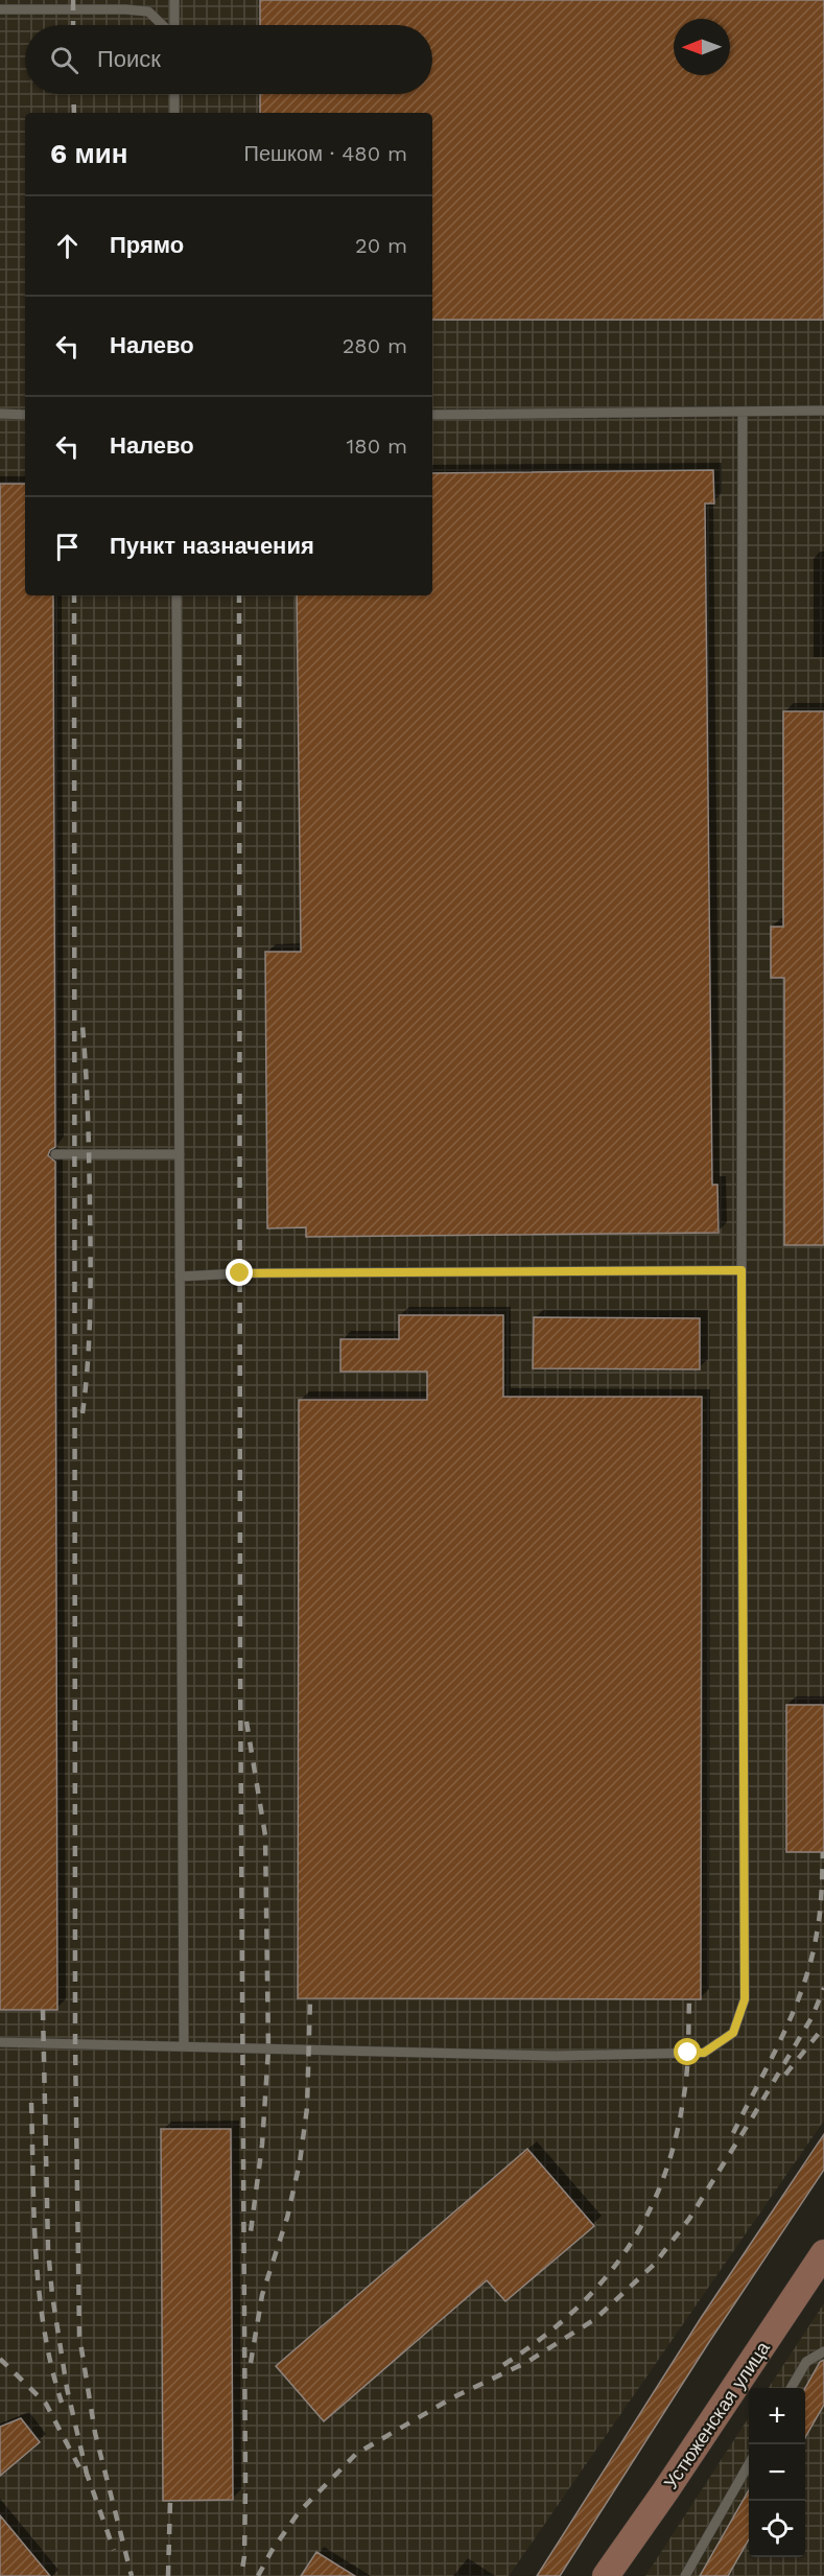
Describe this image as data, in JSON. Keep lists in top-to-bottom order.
{
  "streets": {
    "main road": ["Устюженская улица"]
  },
  "north": "left",
  "page": {
    "search": "Поиск",
    "heading": ["6 мин", "Пешком · 480 m"],
    "list": [
      ["Прямо", "20 m"],
      ["Налево", "280 m"],
      ["Налево", "180 m"],
      "Пункт назначения"
    ],
    "map_buttons": ["+", "−"]
  }
}
